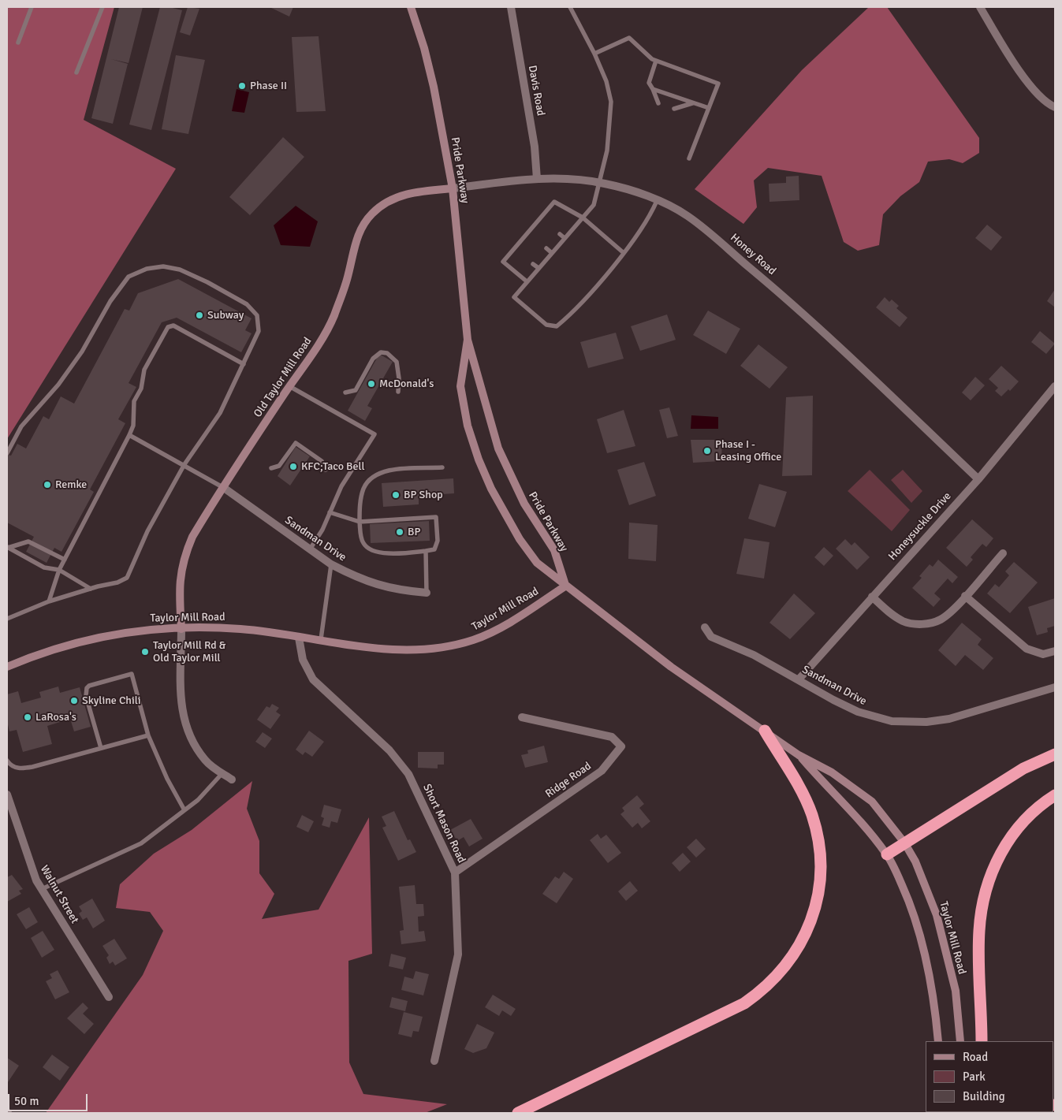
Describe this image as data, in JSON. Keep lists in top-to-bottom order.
{
  "streets": {
    "main road": ["Pride Parkway", "Old Taylor Mill Road", "Taylor Mill Road"],
    "street": [
      "Davis Road",
      "Honey Road",
      "Honeysuckle Drive",
      "Sandman Drive",
      "Ridge Road",
      "Short Mason Road",
      "Walnut Street"
    ]
  },
  "crossings": [
    ["Davis Road", "Honey Road"],
    ["Pride Parkway", "Honey Road"],
    ["Pride Parkway", "Old Taylor Mill Road"],
    ["Pride Parkway", "Taylor Mill Road"],
    ["Honey Road", "Old Taylor Mill Road"],
    ["Honey Road", "Honeysuckle Drive"],
    ["Old Taylor Mill Road", "Sandman Drive"],
    ["Old Taylor Mill Road", "Taylor Mill Road"],
    ["Honeysuckle Drive", "Sandman Drive"],
    ["Taylor Mill Road", "Short Mason Road"],
    ["Ridge Road", "Short Mason Road"]
  ],
  "places": [
    "Phase II",
    "Subway",
    "McDonald's",
    "Phase I - Leasing Office",
    "KFC;Taco Bell",
    "Remke",
    "BP Shop",
    "BP",
    "Taylor Mill Rd & Old Taylor Mill",
    "Skyline Chili",
    "LaRosa's"
  ],
  "legend": ["Road", "Park", "Building"],
  "scale_bar": "50 m"
}
